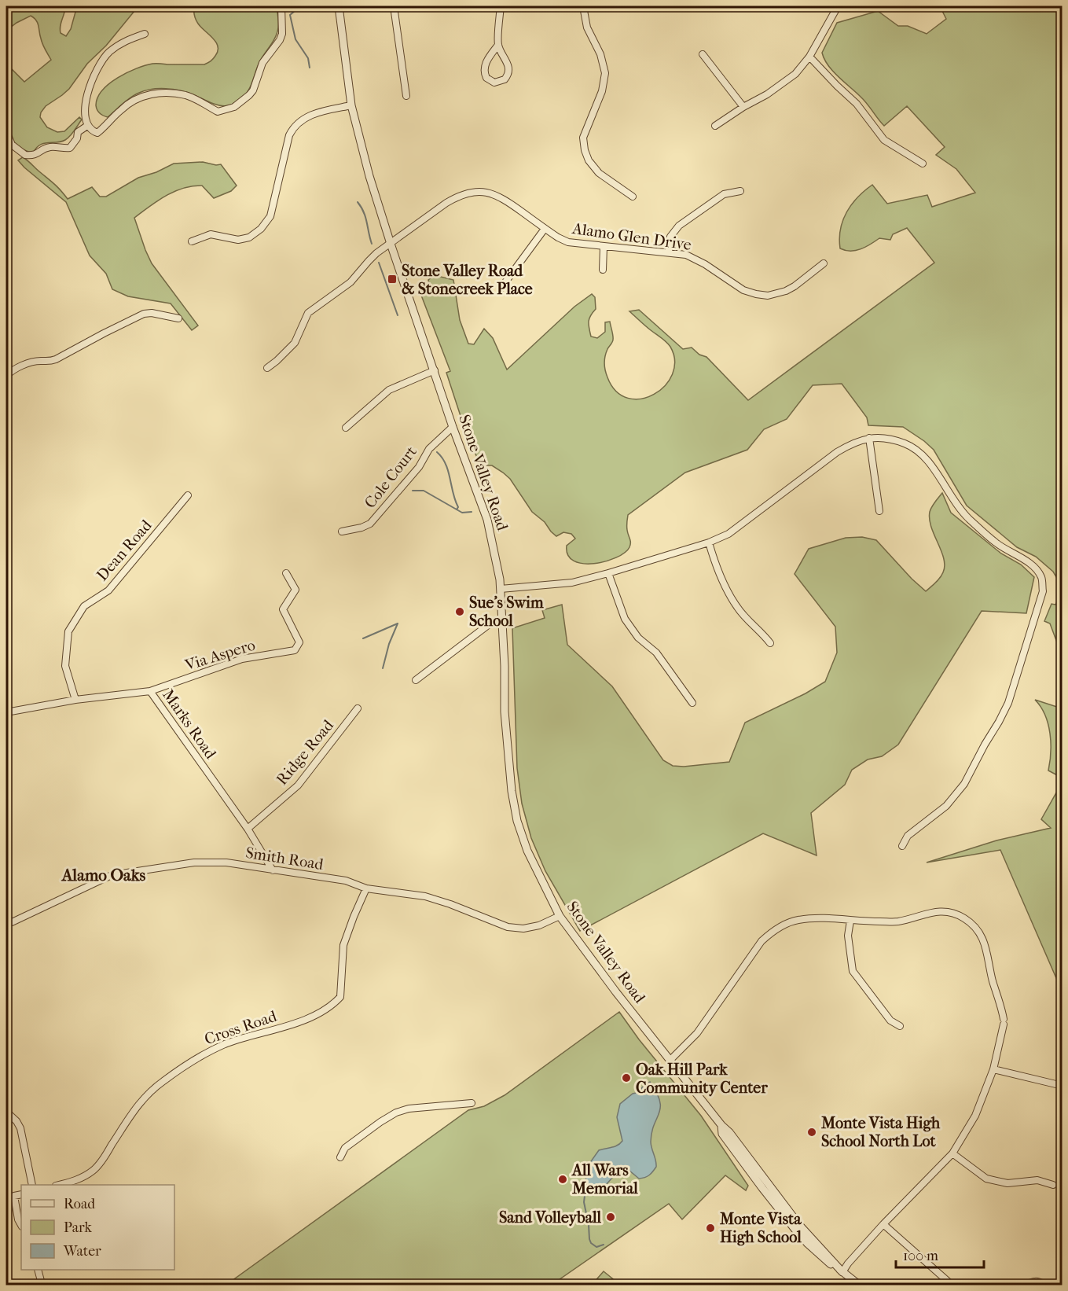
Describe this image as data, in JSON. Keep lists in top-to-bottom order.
{
  "streets": {
    "street": [
      "Alamo Glen Drive",
      "Stone Valley Road",
      "Cole Court",
      "Dean Road",
      "Via Aspero",
      "Marks Road",
      "Ridge Road",
      "Smith Road",
      "Cross Road"
    ]
  },
  "crossings": [
    ["Alamo Glen Drive", "Stone Valley Road"],
    ["Stone Valley Road", "Cole Court"],
    ["Stone Valley Road", "Smith Road"],
    ["Dean Road", "Marks Road"],
    ["Via Aspero", "Marks Road"],
    ["Marks Road", "Ridge Road"],
    ["Marks Road", "Smith Road"],
    ["Smith Road", "Cross Road"]
  ],
  "districts": ["Alamo Oaks"],
  "places": {
    "transit": ["Stone Valley Road & Stonecreek Place"],
    "other": [
      "Sue's Swim School",
      "Oak Hill Park Community Center",
      "Monte Vista High School North Lot",
      "All Wars Memorial",
      "Sand Volleyball",
      "Monte Vista High School"
    ]
  },
  "legend": ["Road", "Park", "Water"],
  "scale_bar": "100 m"
}
